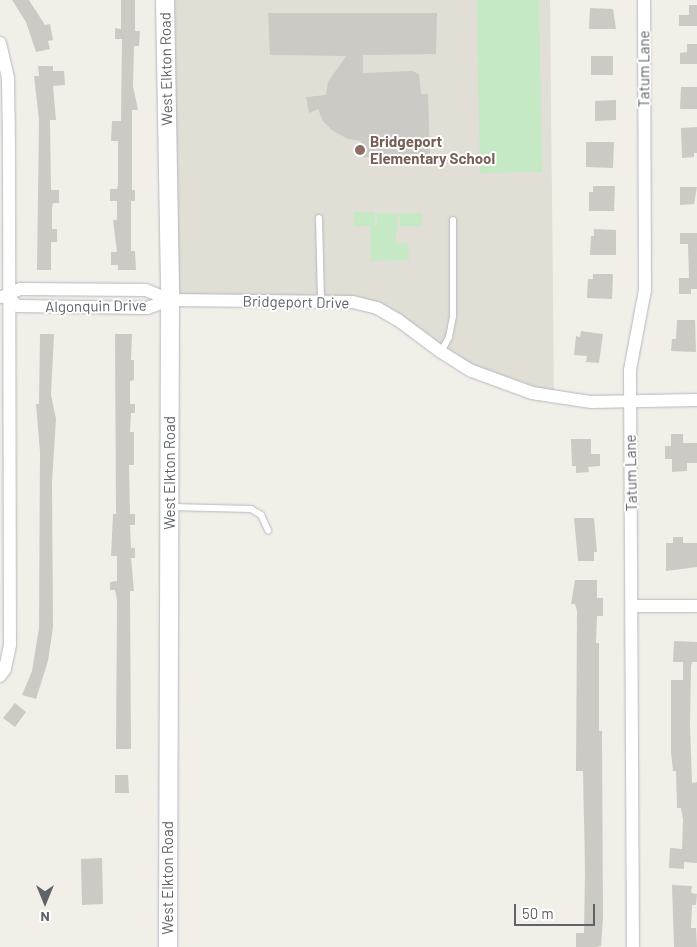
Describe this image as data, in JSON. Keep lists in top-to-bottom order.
{
  "streets": {
    "street": [
      "West Elkton Road",
      "Tatum Lane",
      "Bridgeport Drive",
      "Algonquin Drive"
    ]
  },
  "crossings": [
    ["West Elkton Road", "Bridgeport Drive"],
    ["West Elkton Road", "Algonquin Drive"],
    ["Tatum Lane", "Bridgeport Drive"],
    ["Bridgeport Drive", "Algonquin Drive"]
  ],
  "places": ["Bridgeport Elementary School"],
  "scale_bar": "50 m",
  "north": "bottom"
}
